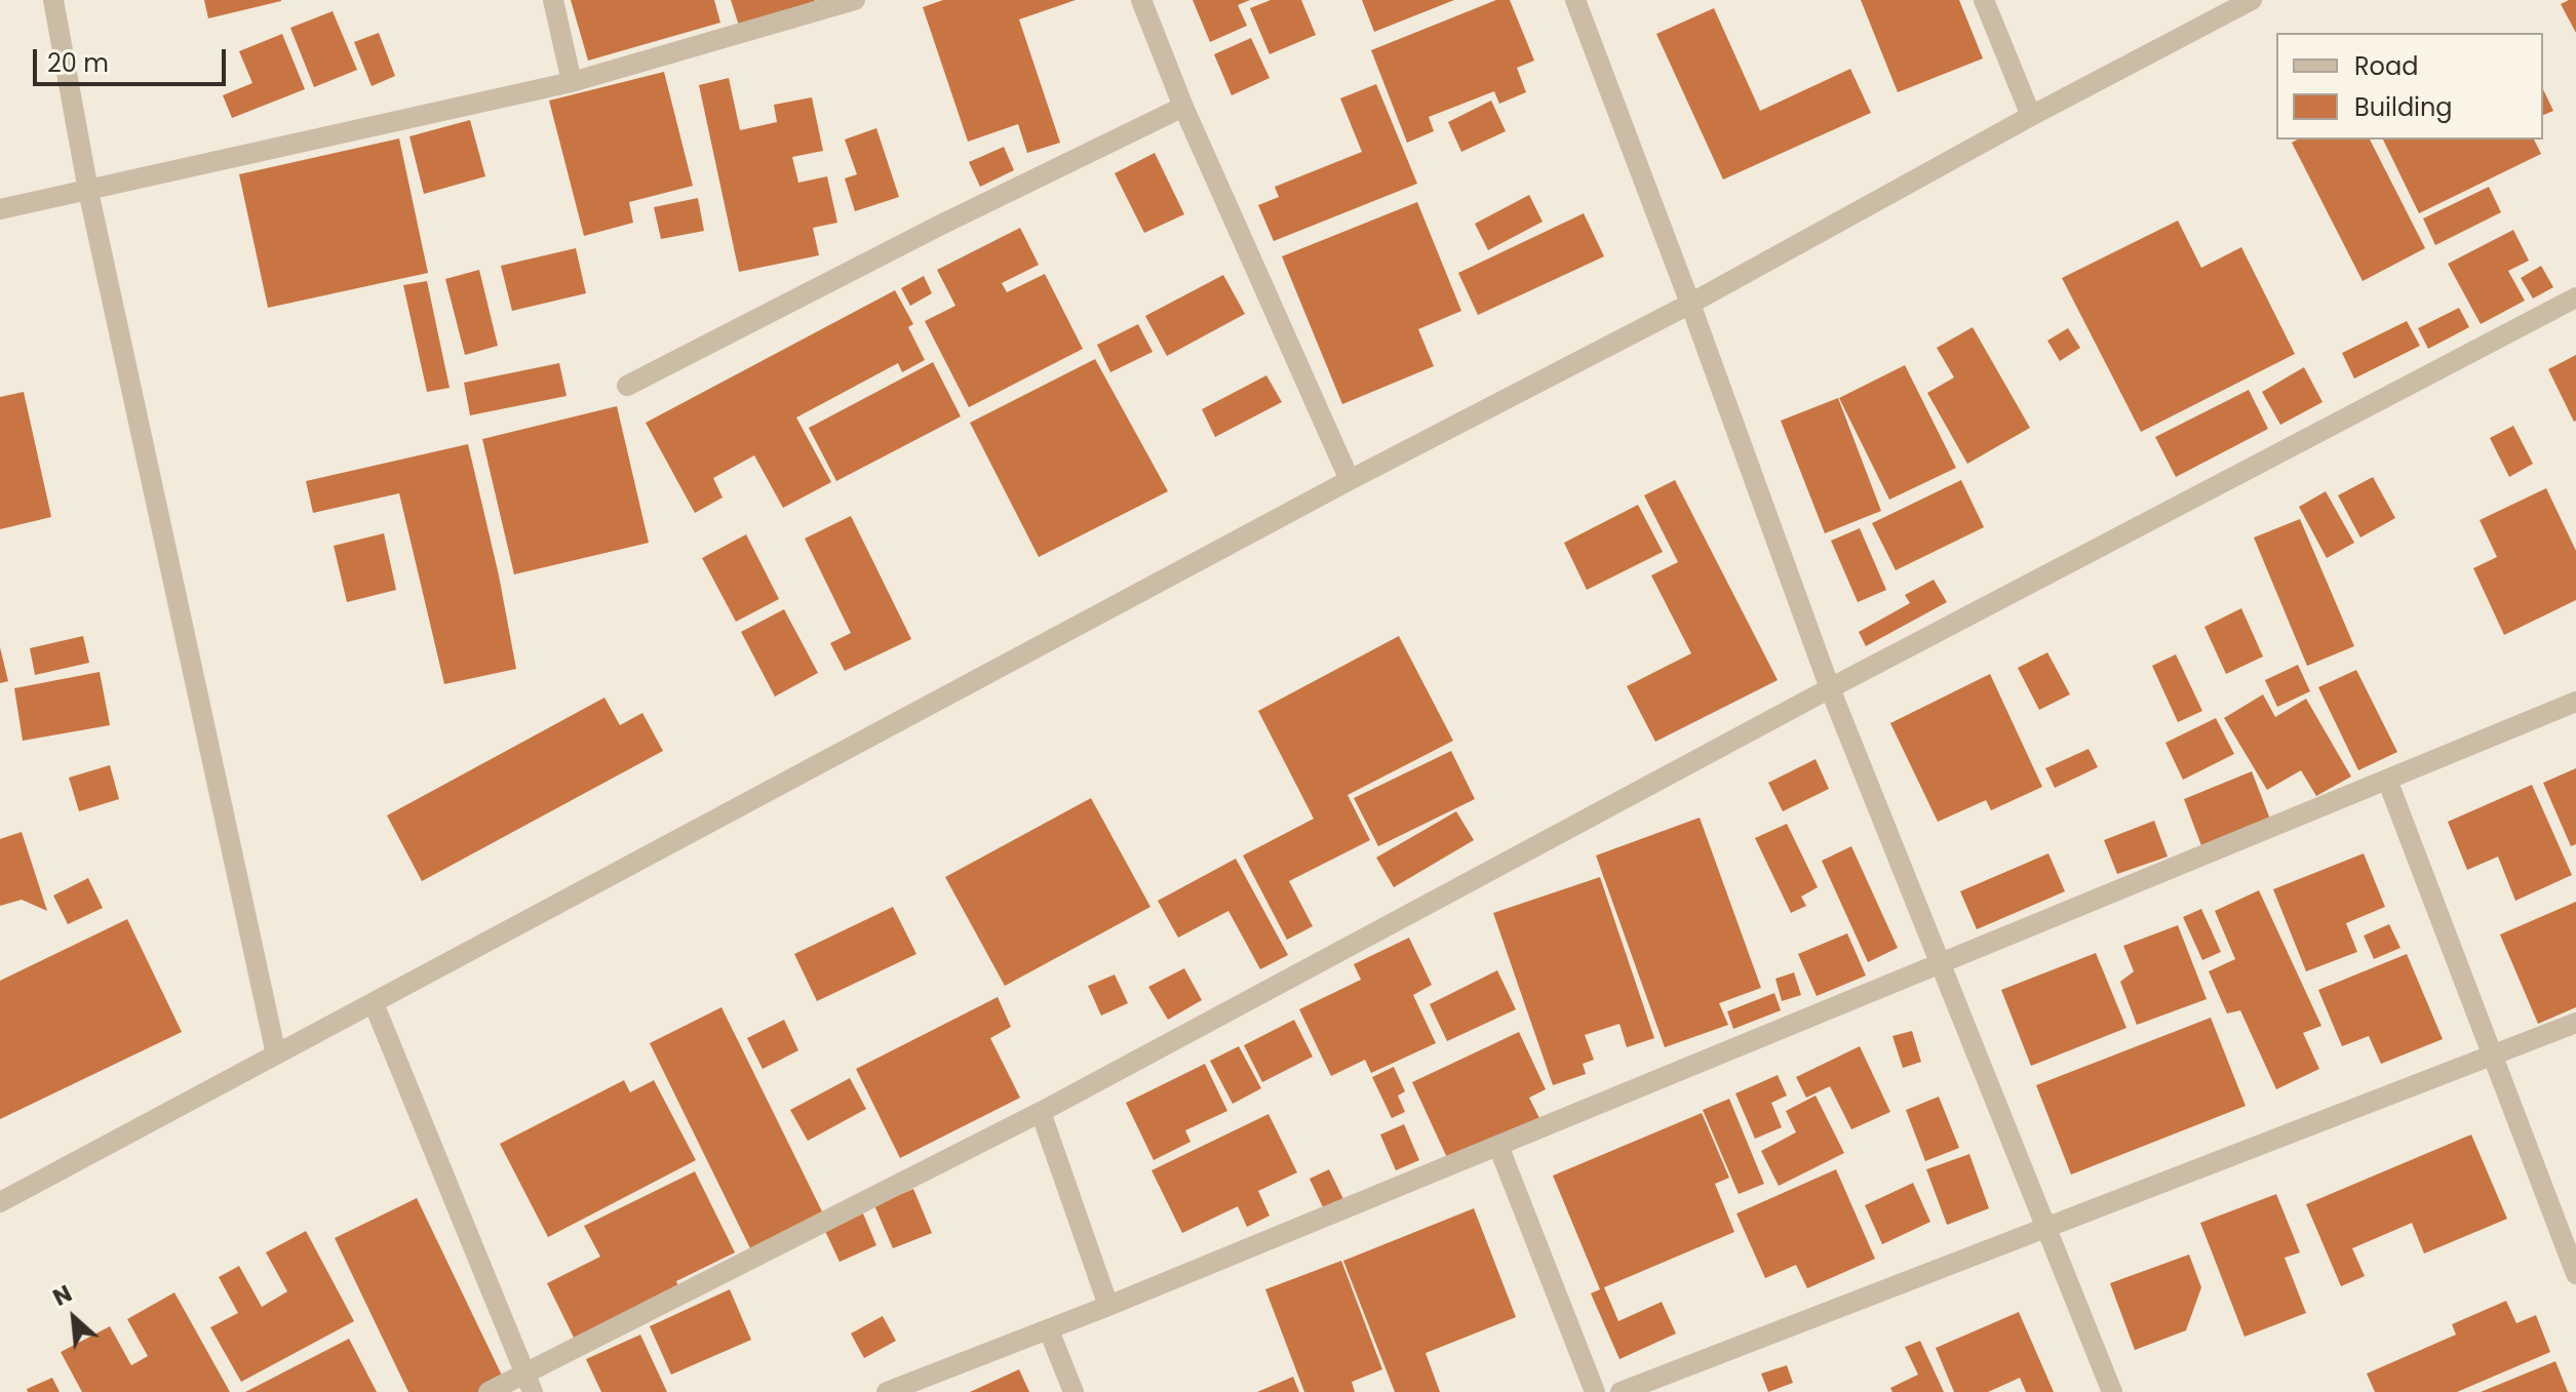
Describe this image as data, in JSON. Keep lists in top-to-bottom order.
{
  "legend": ["Road", "Building"],
  "scale_bar": "20 m",
  "north": "top left"
}
